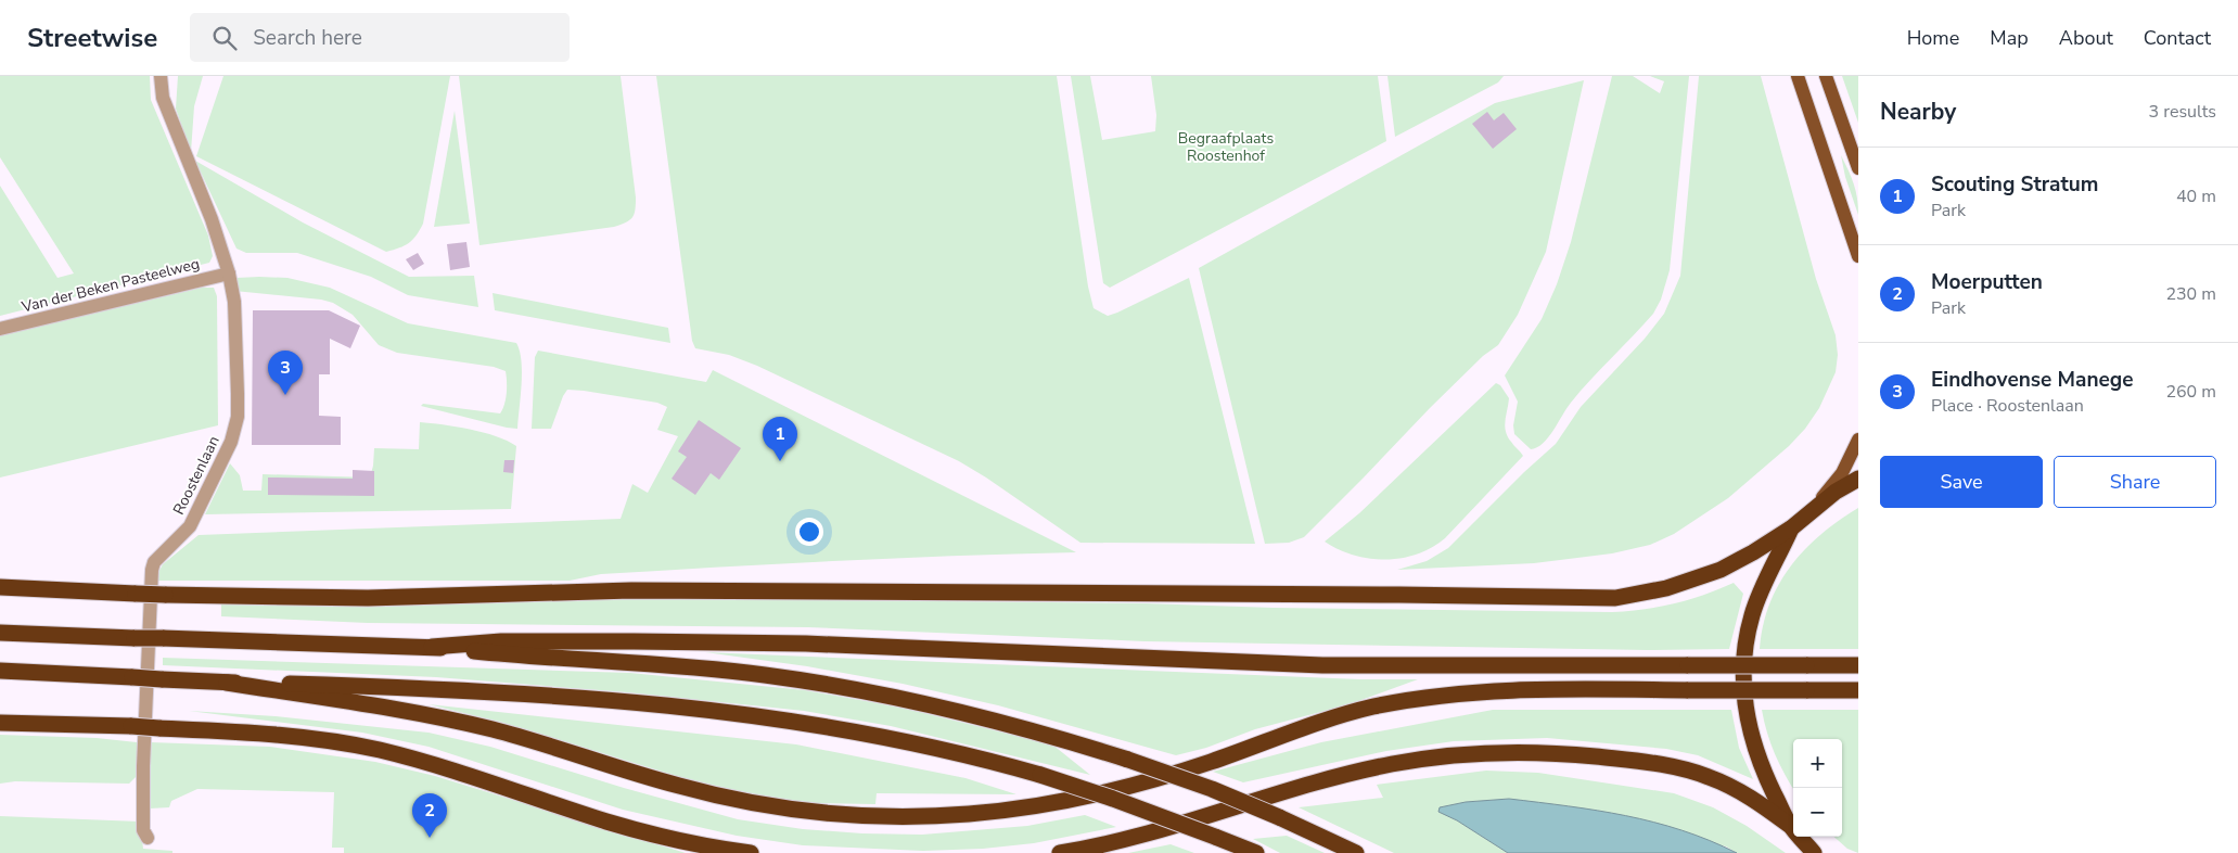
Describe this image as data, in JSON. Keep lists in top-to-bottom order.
{
  "streets": {
    "street": ["Van der Beken Pasteelweg", "Roostenlaan"]
  },
  "crossings": [
    ["Van der Beken Pasteelweg", "Roostenlaan"]
  ],
  "parks": ["Begraafplaats Roostenhof"],
  "page": {
    "header": "Streetwise",
    "search": "Search here",
    "nav": [
      "Home",
      "Map",
      "About",
      "Contact"
    ],
    "heading": ["Nearby", "3 results"],
    "list": [
      {
        "mark": "1",
        "name": "Scouting Stratum",
        "note": "Park",
        "value": "40 m"
      },
      {
        "mark": "2",
        "name": "Moerputten",
        "note": "Park",
        "value": "230 m"
      },
      {
        "mark": "3",
        "name": "Eindhovense Manege",
        "note": "Place · Roostenlaan",
        "value": "260 m"
      }
    ],
    "pins": ["3", "1", "2"],
    "buttons": ["Save", "Share"],
    "map_buttons": ["+", "−"]
  }
}
